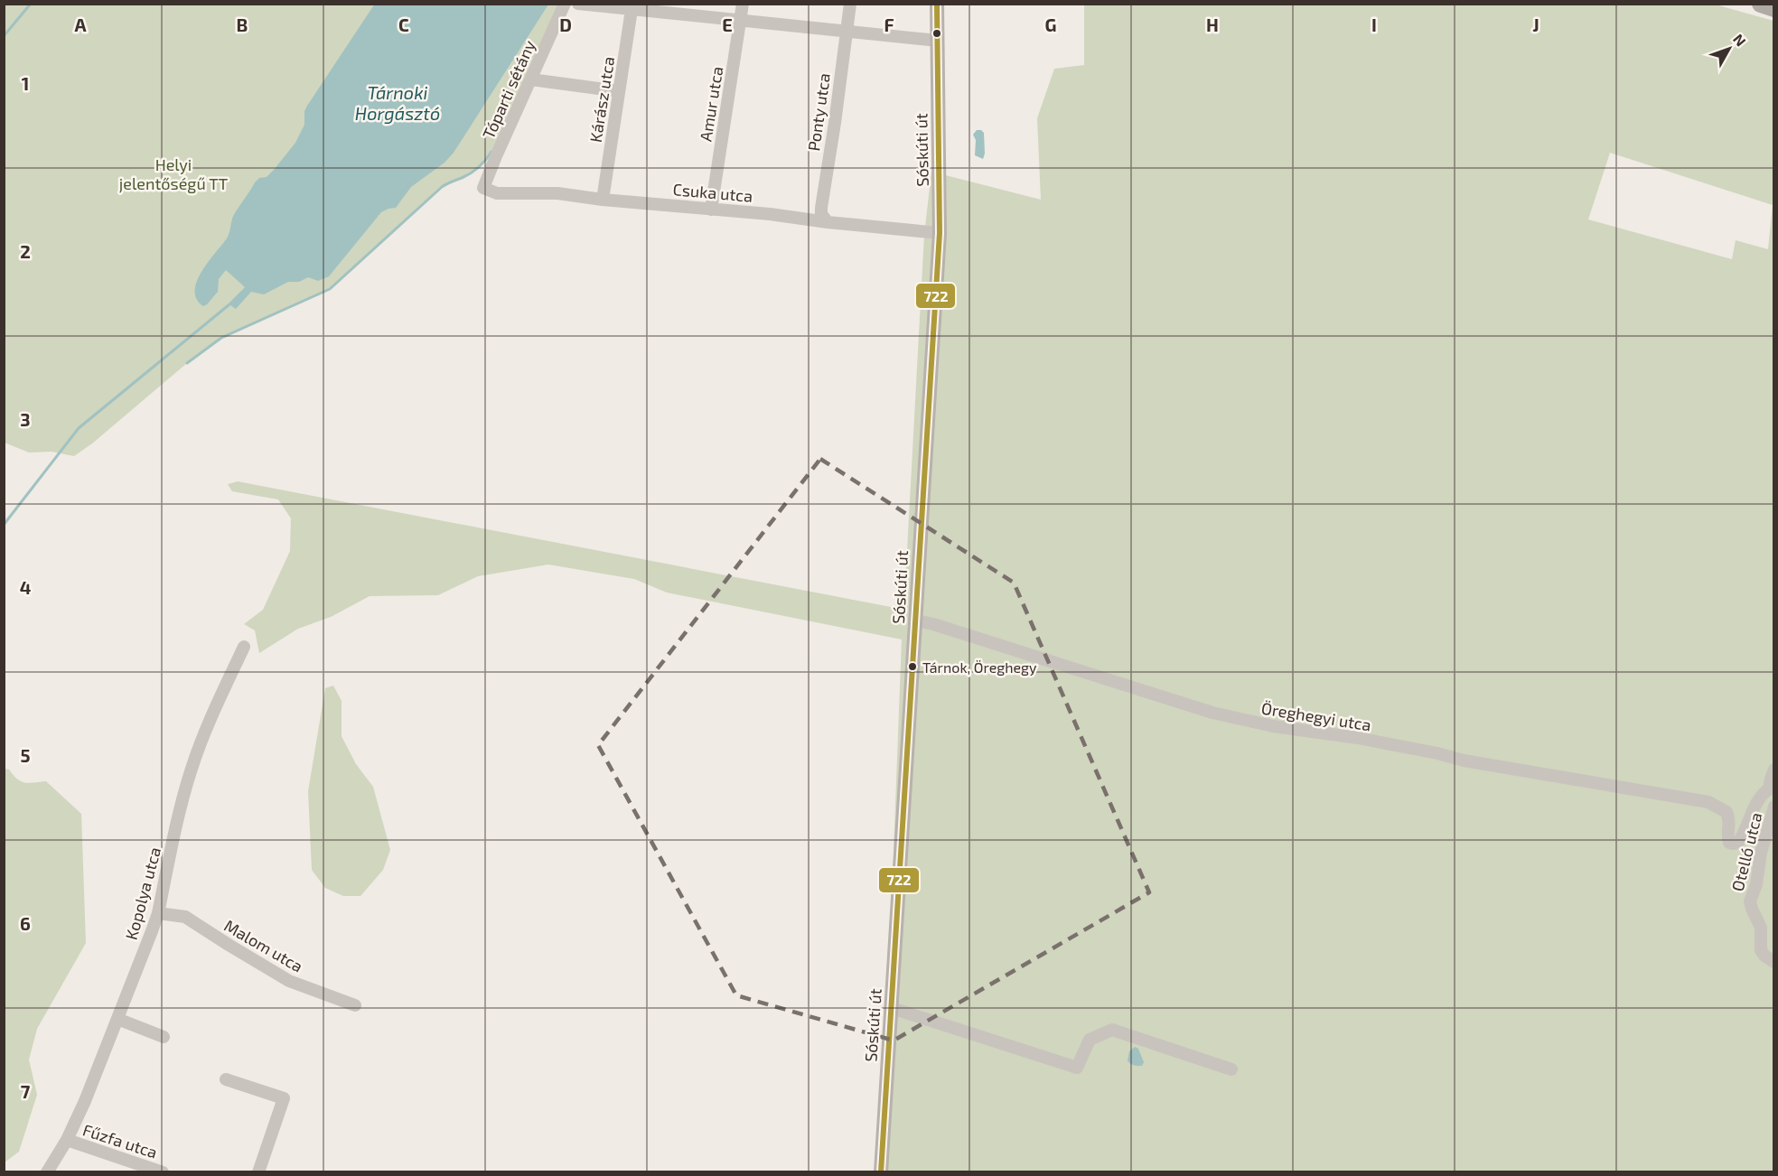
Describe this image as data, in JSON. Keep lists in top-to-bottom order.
{
  "streets": {
    "main road": ["Sóskúti út"],
    "street": [
      "Tóparti sétány",
      "Kárász utca",
      "Amur utca",
      "Ponty utca",
      "Csuka utca",
      "Öreghegyi utca",
      "Otelló utca",
      "Kopolya utca",
      "Malom utca",
      "Fűzfa utca"
    ]
  },
  "crossings": [
    ["Tóparti sétány", "Csuka utca"],
    ["Kárász utca", "Csuka utca"],
    ["Amur utca", "Csuka utca"],
    ["Ponty utca", "Csuka utca"],
    ["Sóskúti út", "Csuka utca"],
    ["Sóskúti út", "Öreghegyi utca"],
    ["Kopolya utca", "Malom utca"],
    ["Kopolya utca", "Fűzfa utca"]
  ],
  "water": ["Tárnoki Horgásztó"],
  "parks": ["Helyi jelentőségű TT"],
  "places": ["Tárnok, Öreghegy"],
  "lines": ["transit line 722"],
  "north": "top right",
  "grid": {
    "columns": [
      "A",
      "B",
      "C",
      "D",
      "E",
      "F",
      "G",
      "H",
      "I",
      "J"
    ],
    "rows": [
      "1",
      "2",
      "3",
      "4",
      "5",
      "6",
      "7"
    ]
  }
}
